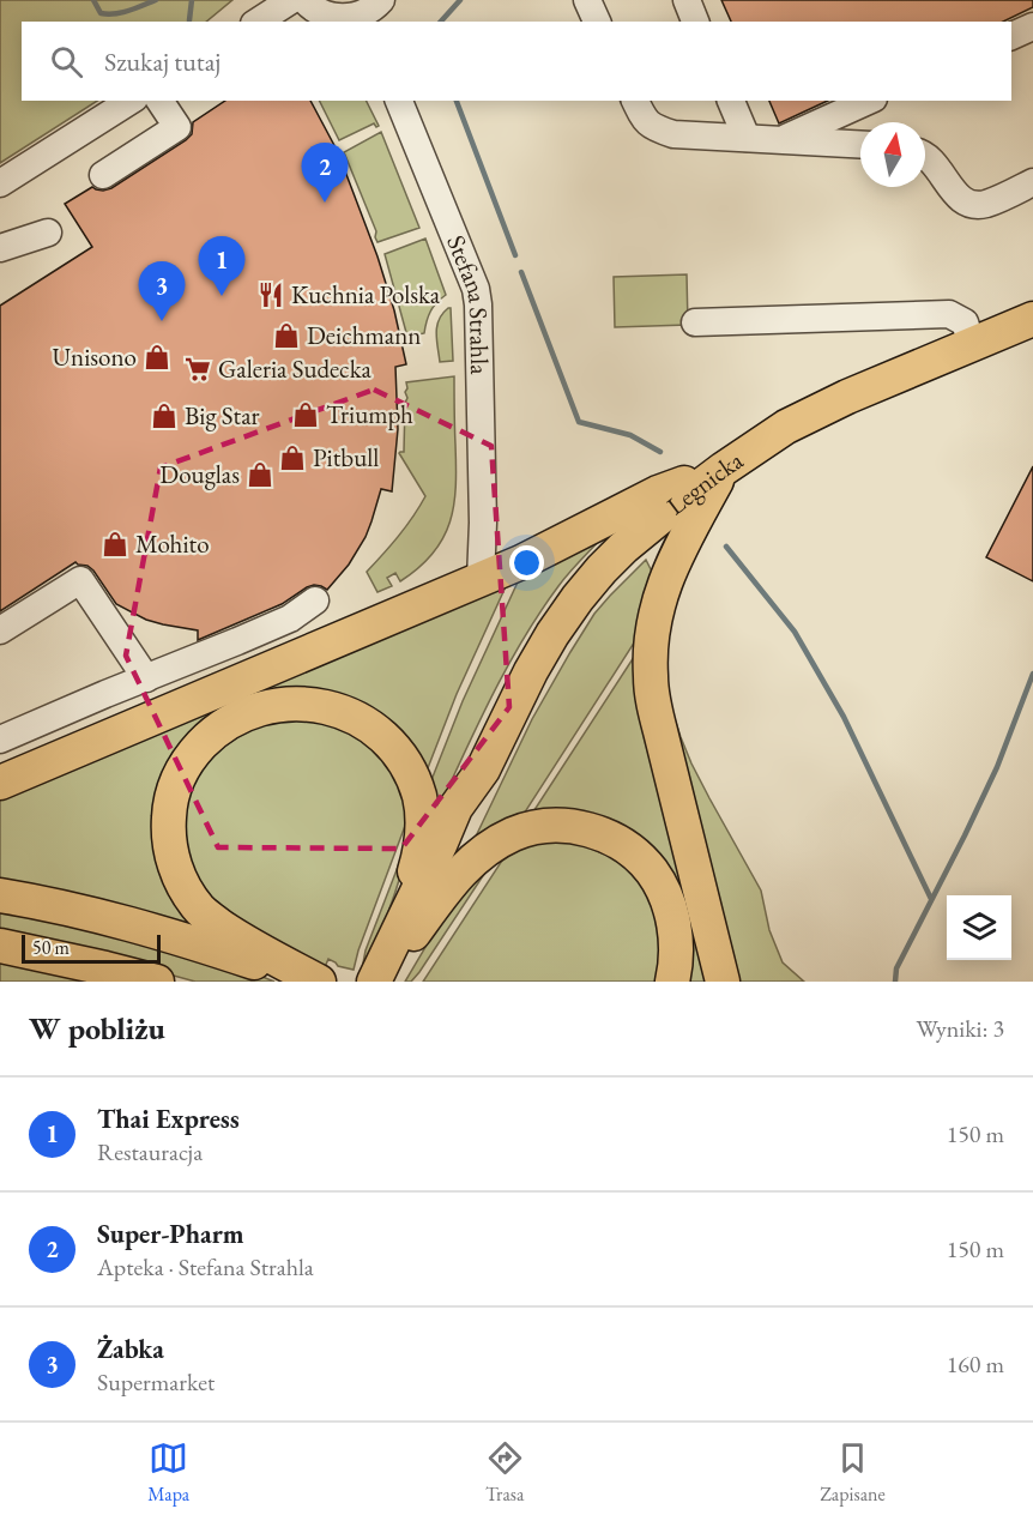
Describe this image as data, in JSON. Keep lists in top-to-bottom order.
{
  "streets": {
    "main road": ["Legnicka"],
    "street": ["Stefana Strahla"]
  },
  "places": {
    "restaurant": ["Kuchnia Polska"],
    "shop": [
      "Deichmann",
      "Unisono",
      "Triumph",
      "Big Star",
      "Pitbull",
      "Douglas",
      "Mohito"
    ],
    "supermarket": ["Galeria Sudecka"]
  },
  "scale_bar": "50 m",
  "north": "top",
  "page": {
    "search": "Szukaj tutaj",
    "pins": ["2", "1", "3"],
    "scale": "50 m",
    "heading": ["W pobliżu", "Wyniki: 3"],
    "list": [
      {
        "mark": "1",
        "name": "Thai Express",
        "note": "Restauracja",
        "value": "150 m"
      },
      {
        "mark": "2",
        "name": "Super-Pharm",
        "note": "Apteka · Stefana Strahla",
        "value": "150 m"
      },
      {
        "mark": "3",
        "name": "Żabka",
        "note": "Supermarket",
        "value": "160 m"
      }
    ],
    "nav": ["Mapa", "Trasa", "Zapisane"]
  }
}
